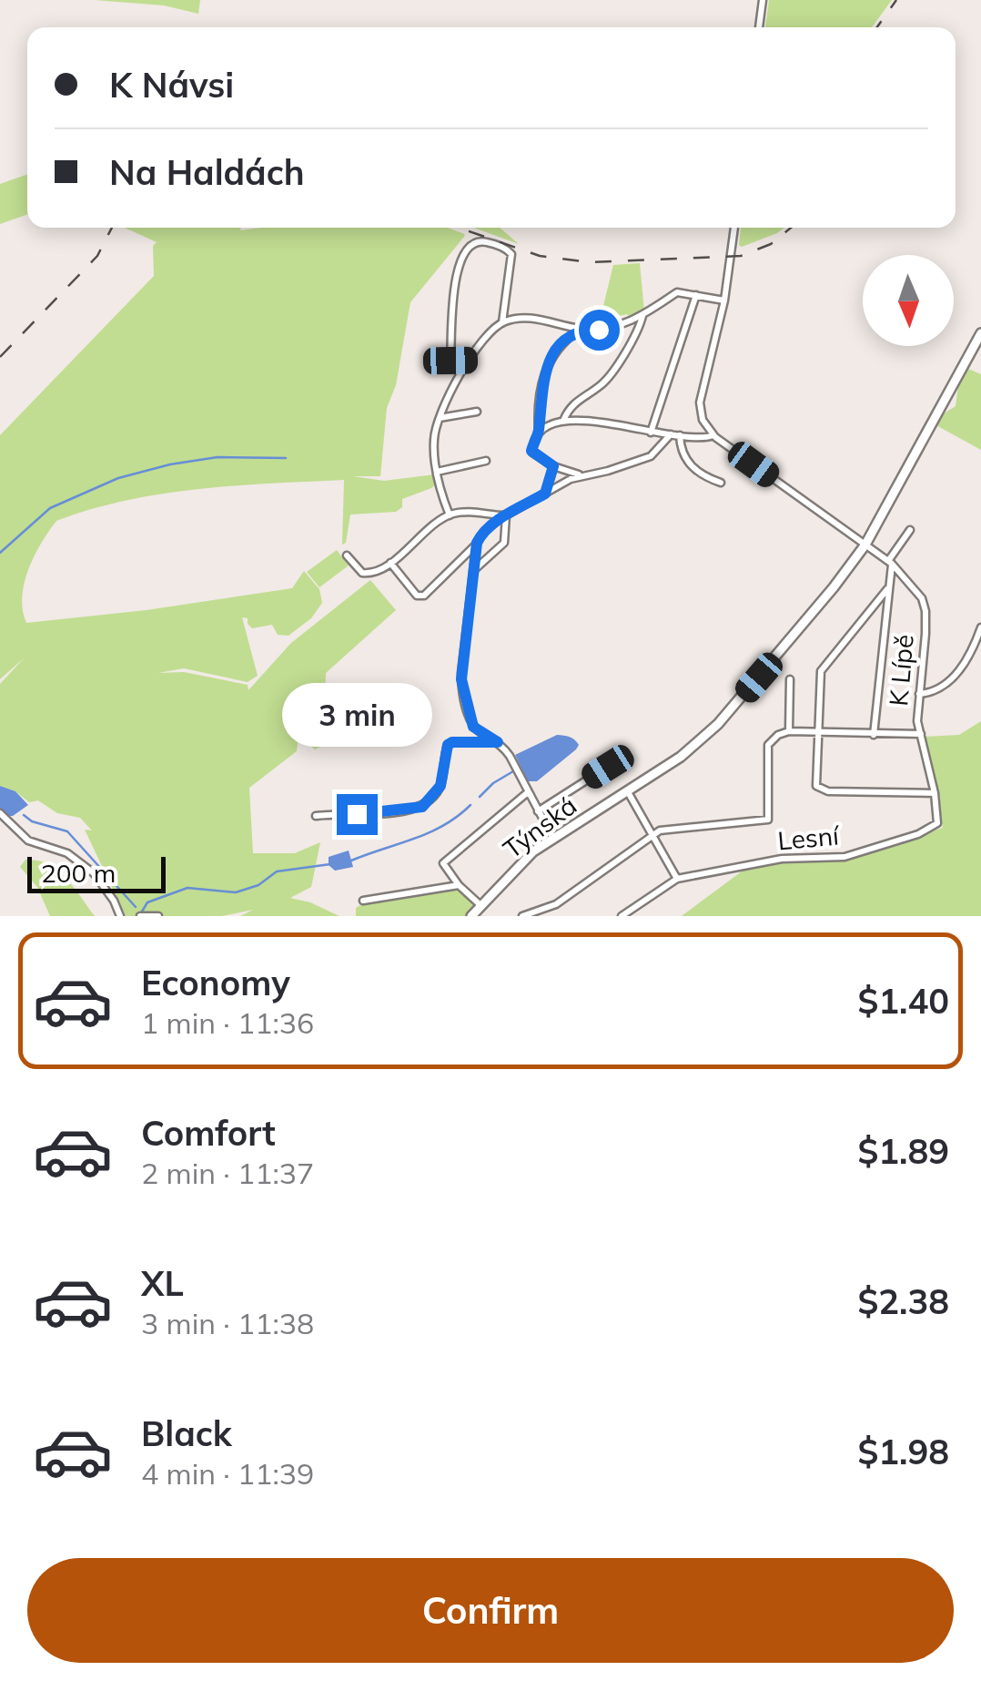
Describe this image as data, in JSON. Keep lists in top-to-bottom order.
{
  "streets": {
    "main road": ["Týnská"],
    "street": ["K Lípě", "Lesní"]
  },
  "crossings": [
    ["K Lípě", "Týnská"],
    ["K Lípě", "Lesní"]
  ],
  "scale_bar": "200 m",
  "north": "bottom",
  "page": {
    "banner": ["K Návsi", "Na Haldách"],
    "bubble": "3 min",
    "scale": "200 m",
    "list": [
      {
        "name": "Economy",
        "note": "1 min · 11:36",
        "value": "$1.40"
      },
      {
        "name": "Comfort",
        "note": "2 min · 11:37",
        "value": "$1.89"
      },
      {
        "name": "XL",
        "note": "3 min · 11:38",
        "value": "$2.38"
      },
      {
        "name": "Black",
        "note": "4 min · 11:39",
        "value": "$1.98"
      }
    ],
    "buttons": "Confirm"
  }
}
